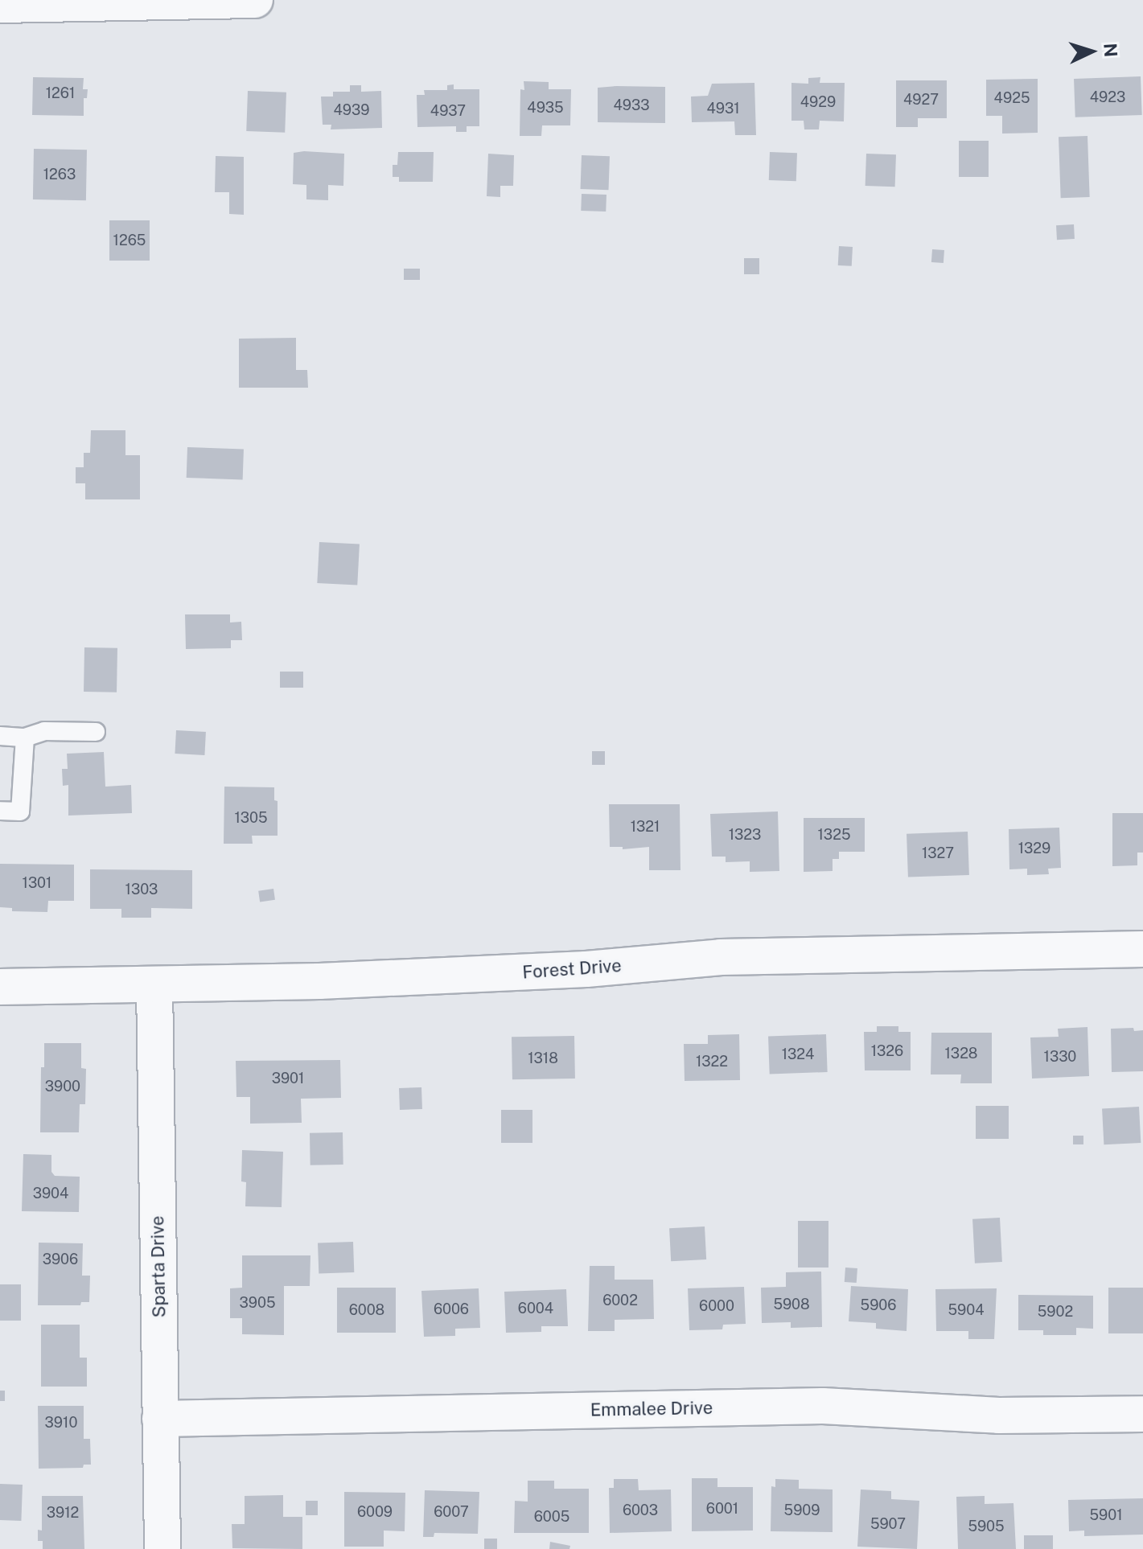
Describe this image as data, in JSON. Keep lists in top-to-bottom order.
{
  "streets": {
    "street": ["Forest Drive", "Sparta Drive", "Emmalee Drive"]
  },
  "crossings": [
    ["Forest Drive", "Sparta Drive"],
    ["Sparta Drive", "Emmalee Drive"]
  ],
  "house_numbers": [
    "1261",
    "4923",
    "4925",
    "4927",
    "4929",
    "4933",
    "4935",
    "4931",
    "4939",
    "4937",
    "1263",
    "1265",
    "1305",
    "1321",
    "1323",
    "1325",
    "1329",
    "1327",
    "1301",
    "1303",
    "1326",
    "1328",
    "1324",
    "1330",
    "1318",
    "1322",
    "3901",
    "3900",
    "3904",
    "3906",
    "6002",
    "3905",
    "5908",
    "5906",
    "6000",
    "6004",
    "6006",
    "6008",
    "5904",
    "5902",
    "3910",
    "6001",
    "6003",
    "5909",
    "6009",
    "6007",
    "3912",
    "5901",
    "6005",
    "5907",
    "5905"
  ],
  "north": "right"
}
